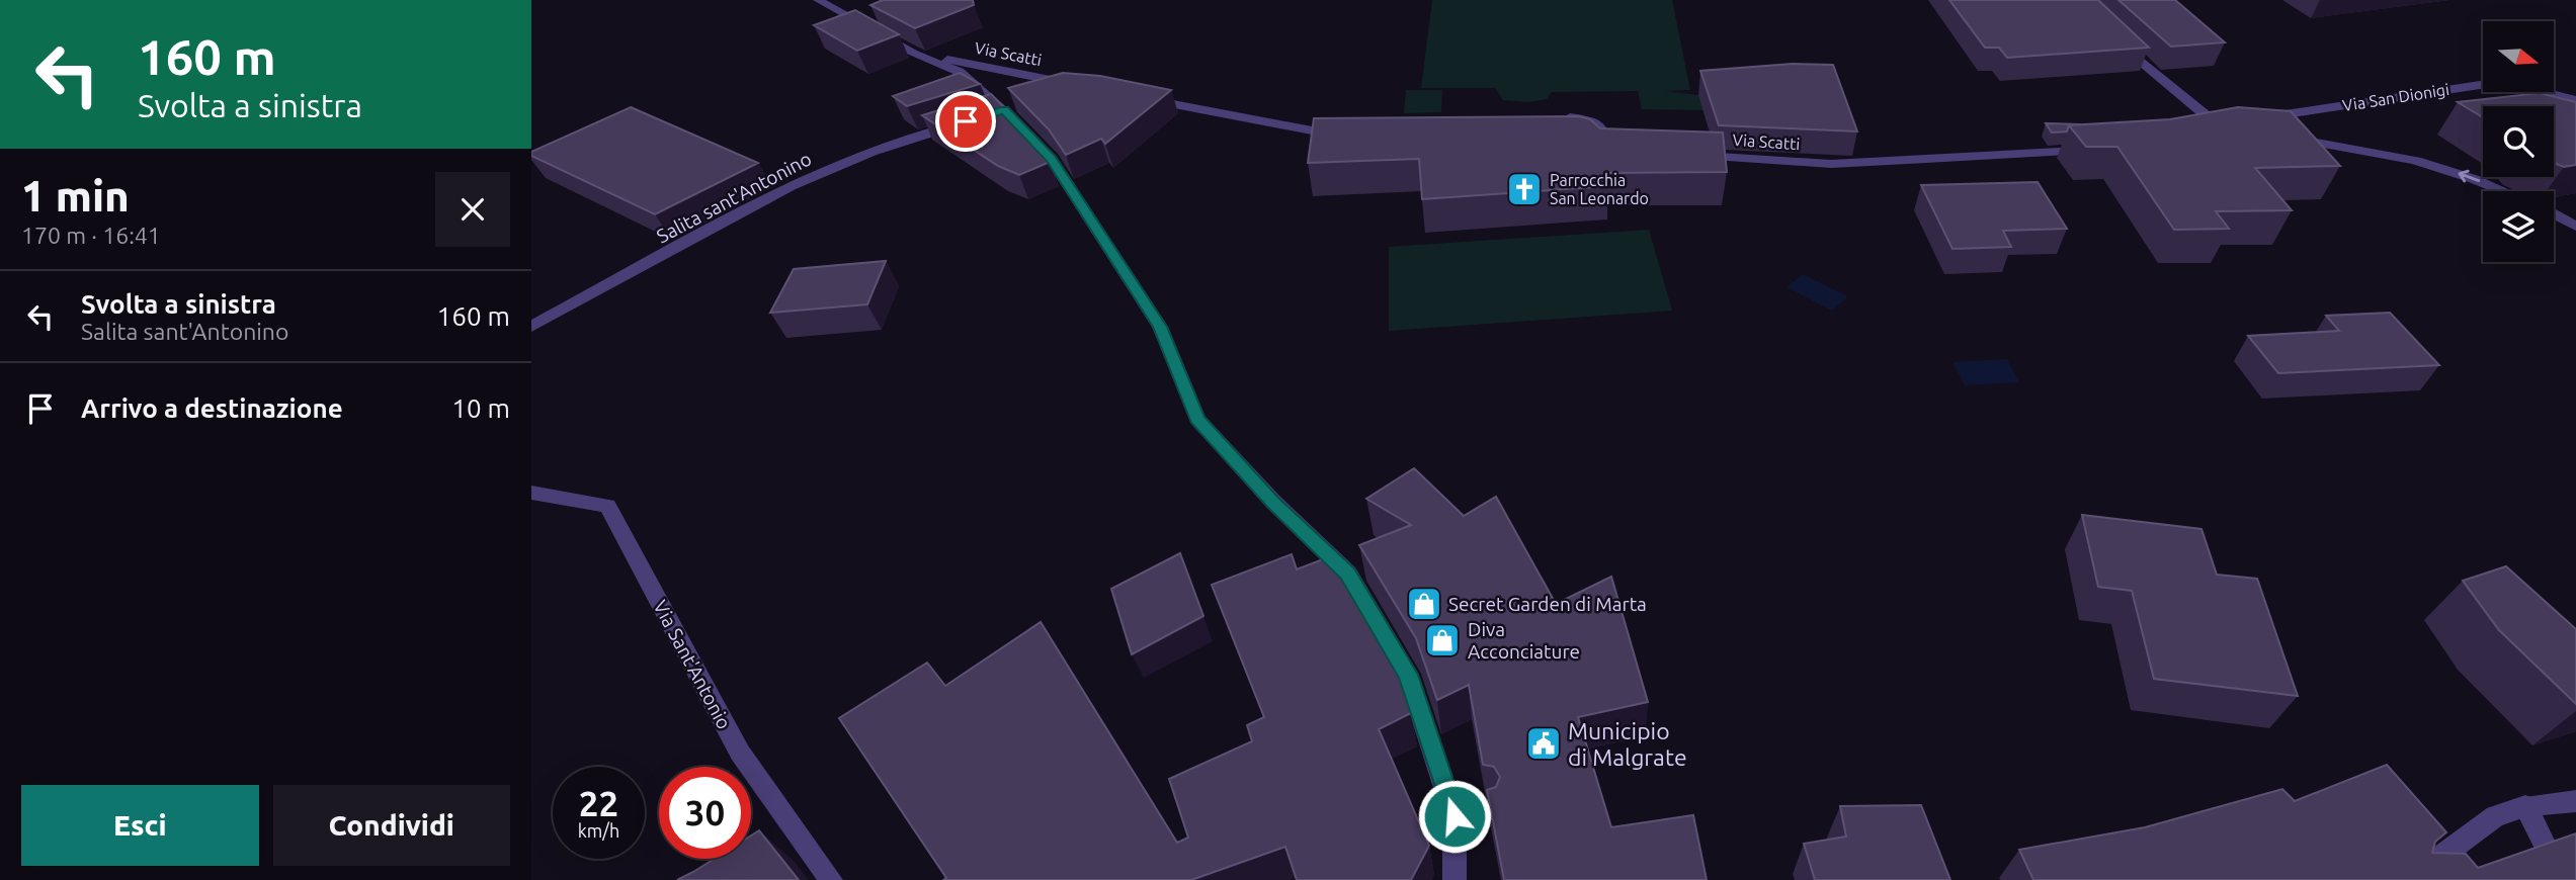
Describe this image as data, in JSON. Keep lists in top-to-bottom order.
{
  "streets": {
    "street": [
      "Via Scatti",
      "Via San Dionigi",
      "Salita sant'Antonino",
      "Via Sant'Antonio"
    ]
  },
  "places": {
    "church": ["Parrocchia San Leonardo"],
    "shop": ["Secret Garden di Marta", "Diva Acconciature"],
    "public building": ["Municipio di Malgrate"]
  },
  "north": "right",
  "page": {
    "turn": ["160 m", "Svolta a sinistra"],
    "heading": ["1 min", "170 m · 16:41"],
    "list": [
      {
        "name": "Svolta a sinistra",
        "note": "Salita sant'Antonino",
        "value": "160 m"
      },
      {
        "name": "Arrivo a destinazione",
        "value": "10 m"
      }
    ],
    "speed": "22 km/h",
    "limit": "30",
    "buttons": ["Esci", "Condividi"]
  }
}
